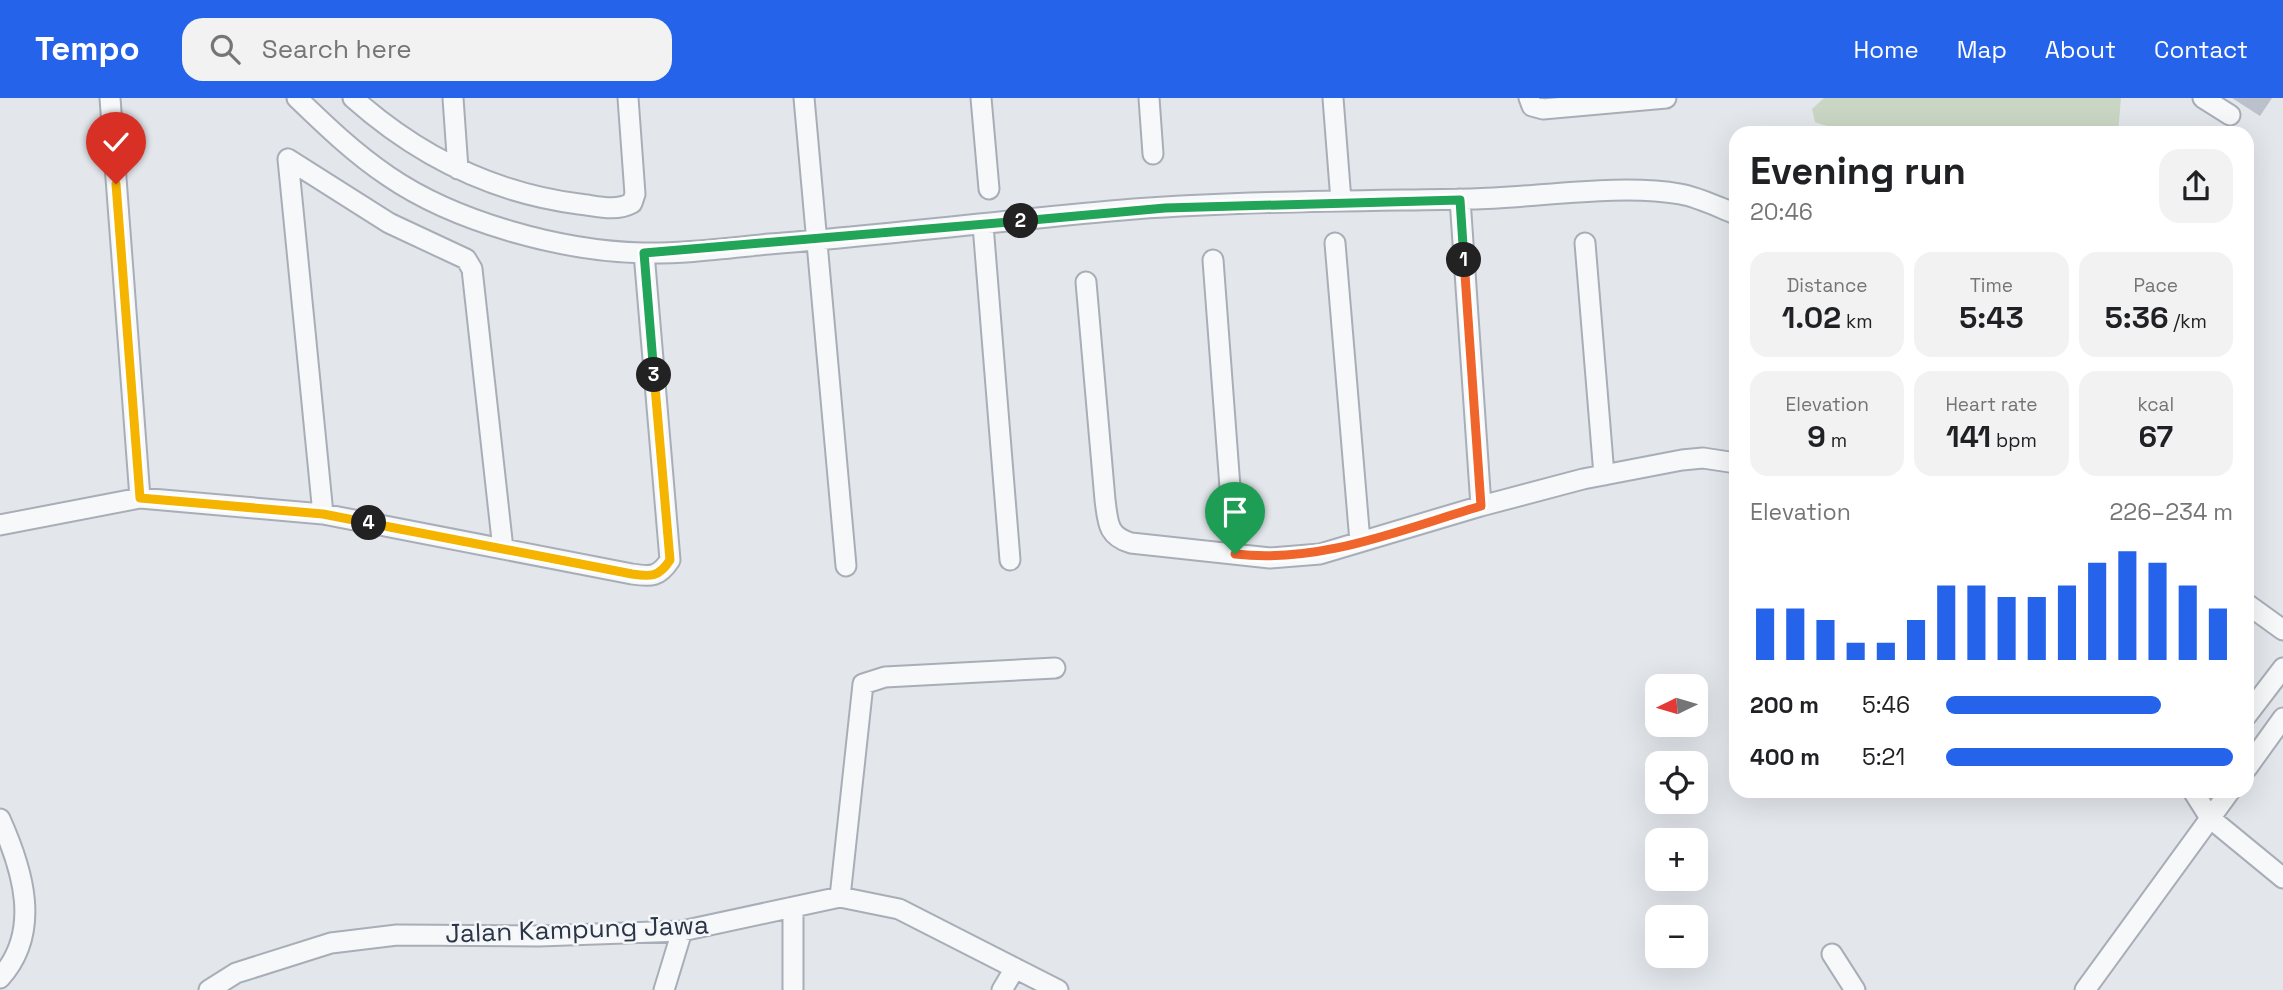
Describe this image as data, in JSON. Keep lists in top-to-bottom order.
{
  "streets": {
    "street": ["Jalan Kampung Jawa"]
  },
  "north": "left",
  "page": {
    "header": "Tempo",
    "search": "Search here",
    "nav": [
      "Home",
      "Map",
      "About",
      "Contact"
    ],
    "heading": ["Evening run", "20:46"],
    "pins": [
      "2",
      "1",
      "3",
      "4"
    ],
    "stats": [
      ["Distance", "1.02 km"],
      ["Time", "5:43"],
      ["Pace", "5:36 /km"],
      ["Elevation", "9 m"],
      ["Heart rate", "141 bpm"],
      ["kcal", "67"]
    ],
    "chart": ["Elevation", "226–234 m"],
    "map_buttons": ["+", "−"],
    "list": [
      {
        "name": "200 m",
        "note": "5:46"
      },
      {
        "name": "400 m",
        "note": "5:21"
      }
    ]
  }
}
